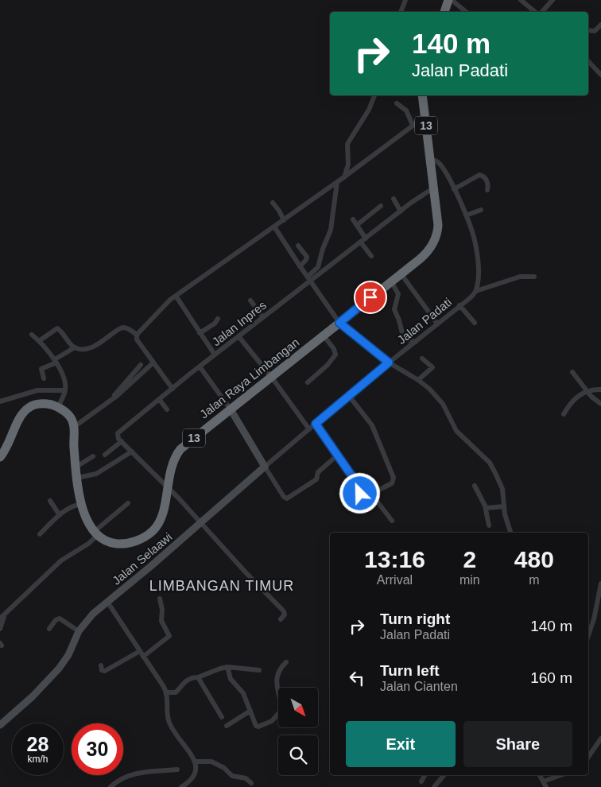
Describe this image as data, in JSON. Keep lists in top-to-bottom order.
{
  "streets": {
    "highway": ["13", "Jalan Raya Limbangan"],
    "street": ["Jalan Padati", "Jalan Inpres", "Jalan Selaawi"]
  },
  "crossings": [
    ["Jalan Padati", "Jalan Selaawi"],
    ["Jalan Inpres", "Jalan Raya Limbangan"]
  ],
  "districts": ["LIMBANGAN TIMUR"],
  "north": "bottom right",
  "page": {
    "turn": ["140 m", "Jalan Padati"],
    "eta": [
      "13:16",
      "Arrival",
      "2",
      "min",
      "480",
      "m"
    ],
    "list": [
      {
        "name": "Turn right",
        "note": "Jalan Padati",
        "value": "140 m"
      },
      {
        "name": "Turn left",
        "note": "Jalan Cianten",
        "value": "160 m"
      }
    ],
    "buttons": ["Exit", "Share"],
    "speed": "28 km/h",
    "limit": "30"
  }
}
